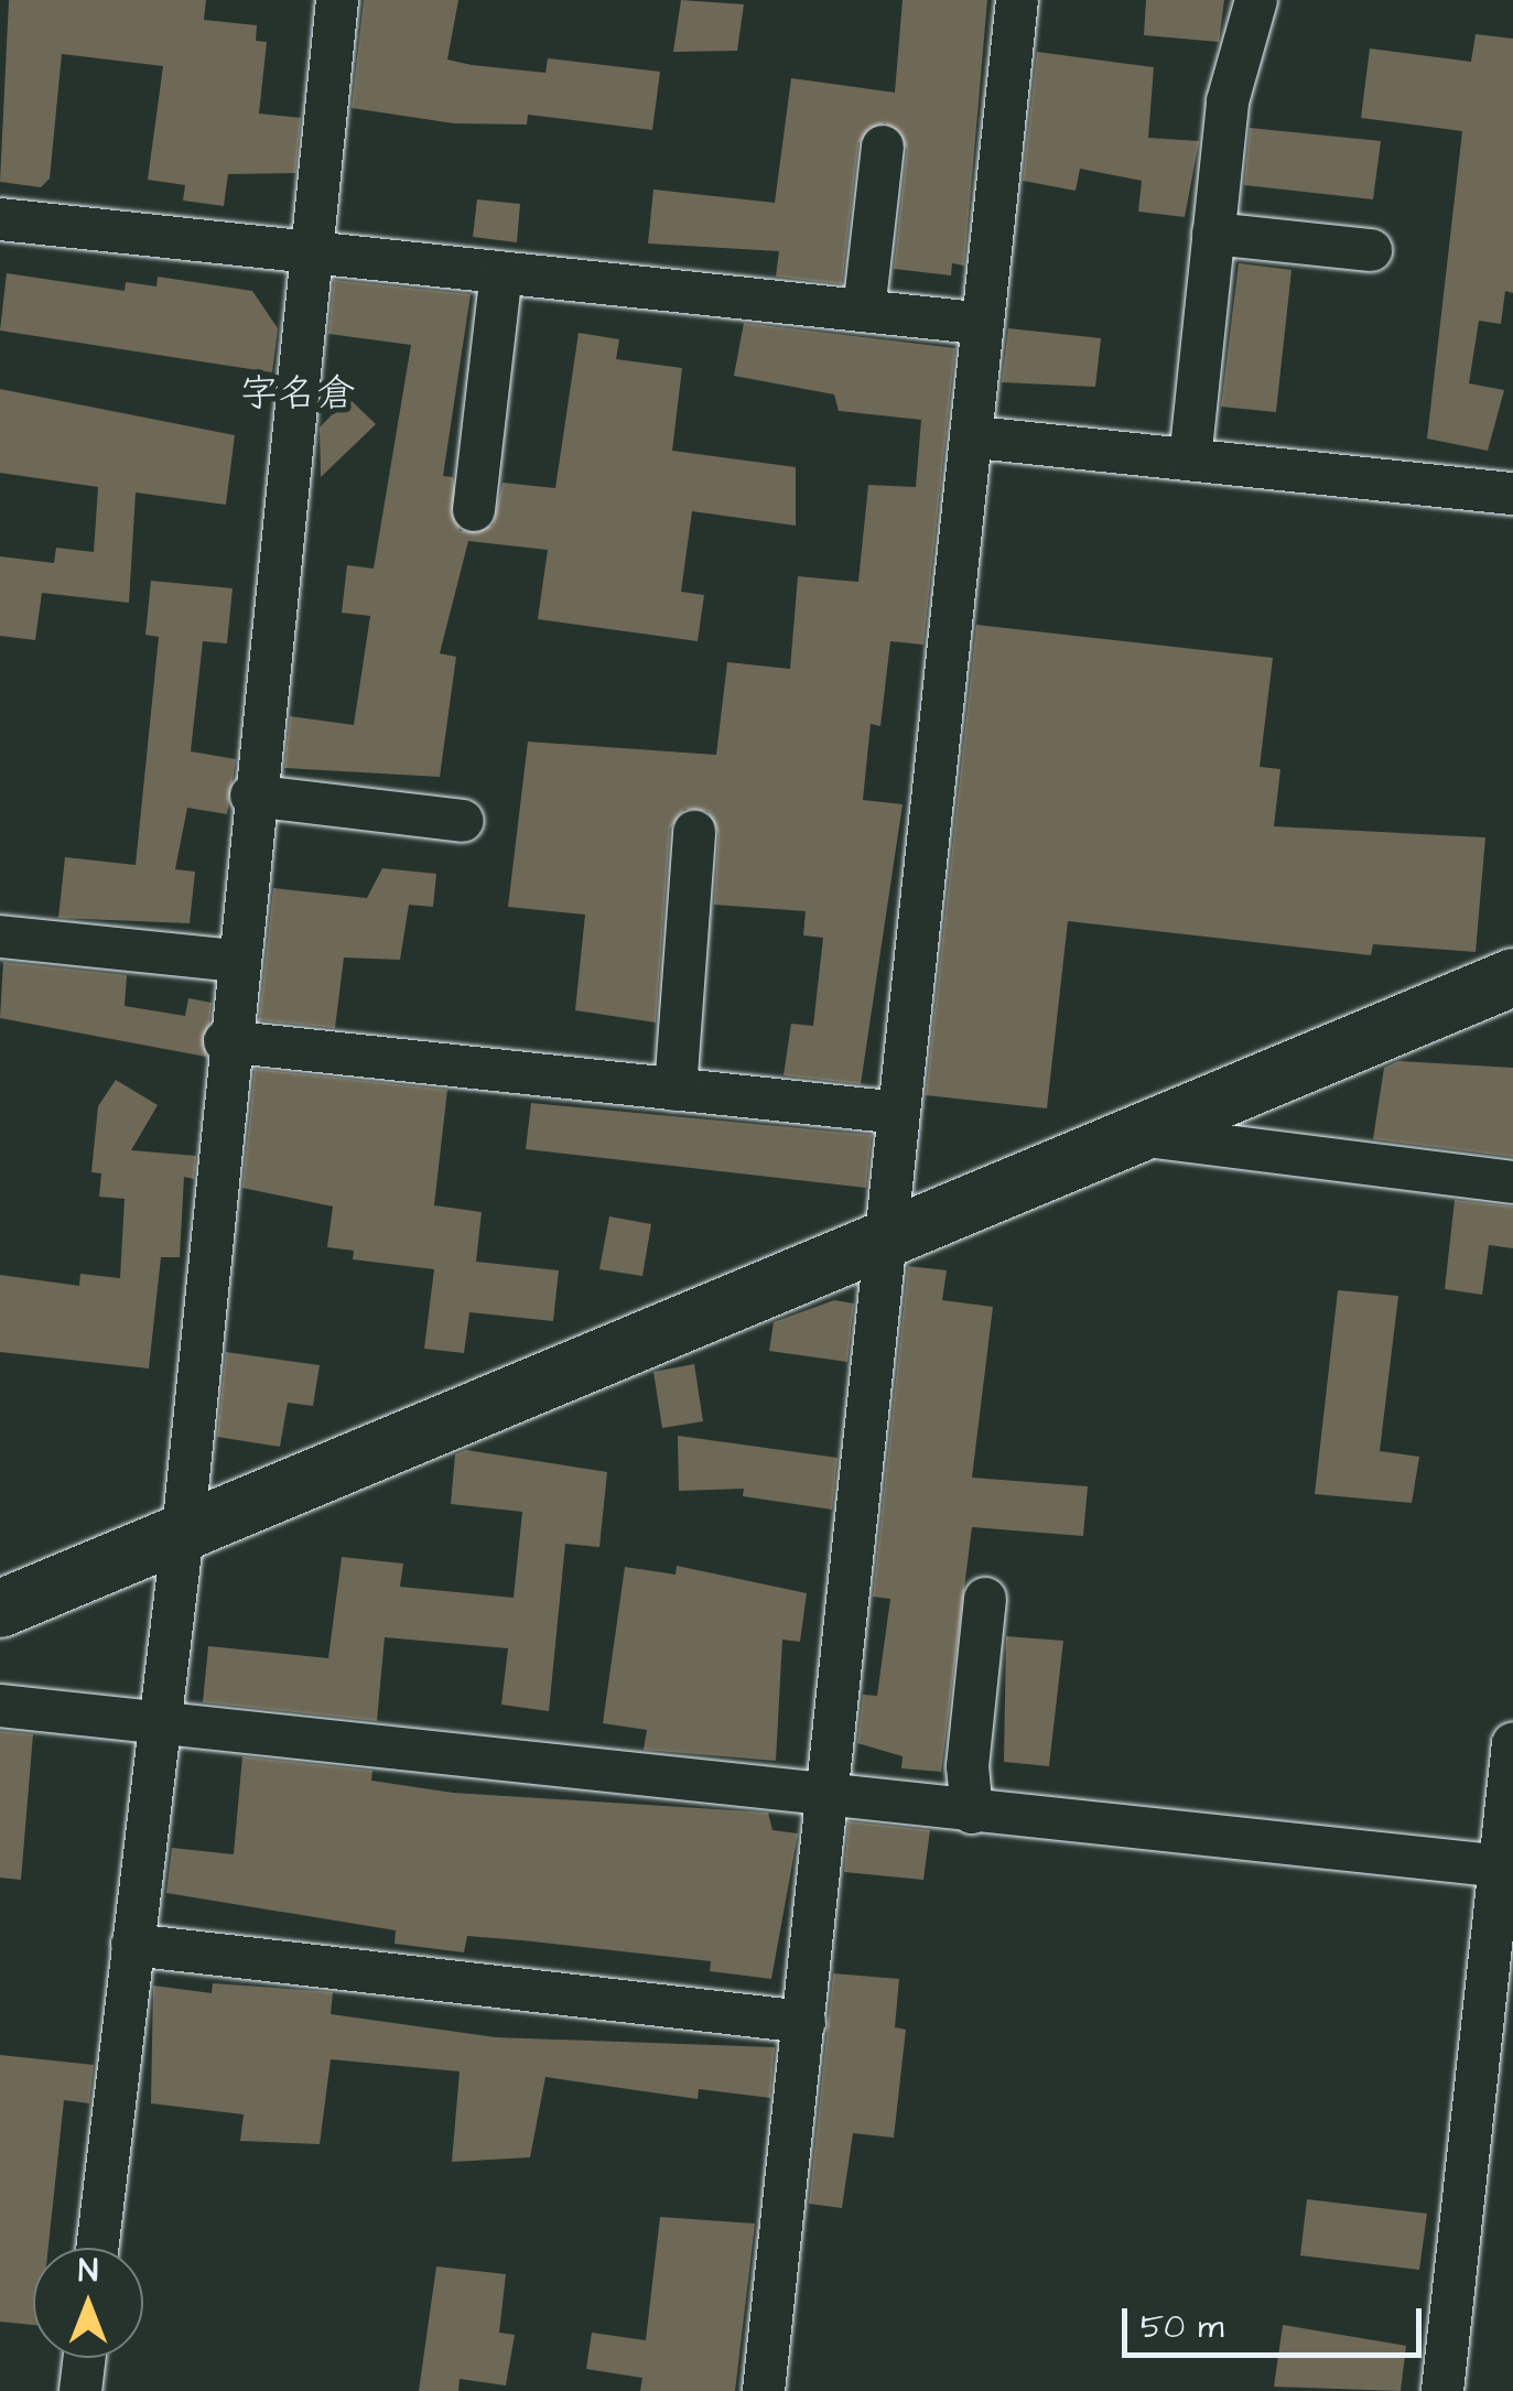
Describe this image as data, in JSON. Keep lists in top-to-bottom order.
{
  "districts": ["字名倉"],
  "scale_bar": "50 m",
  "north": "top"
}
